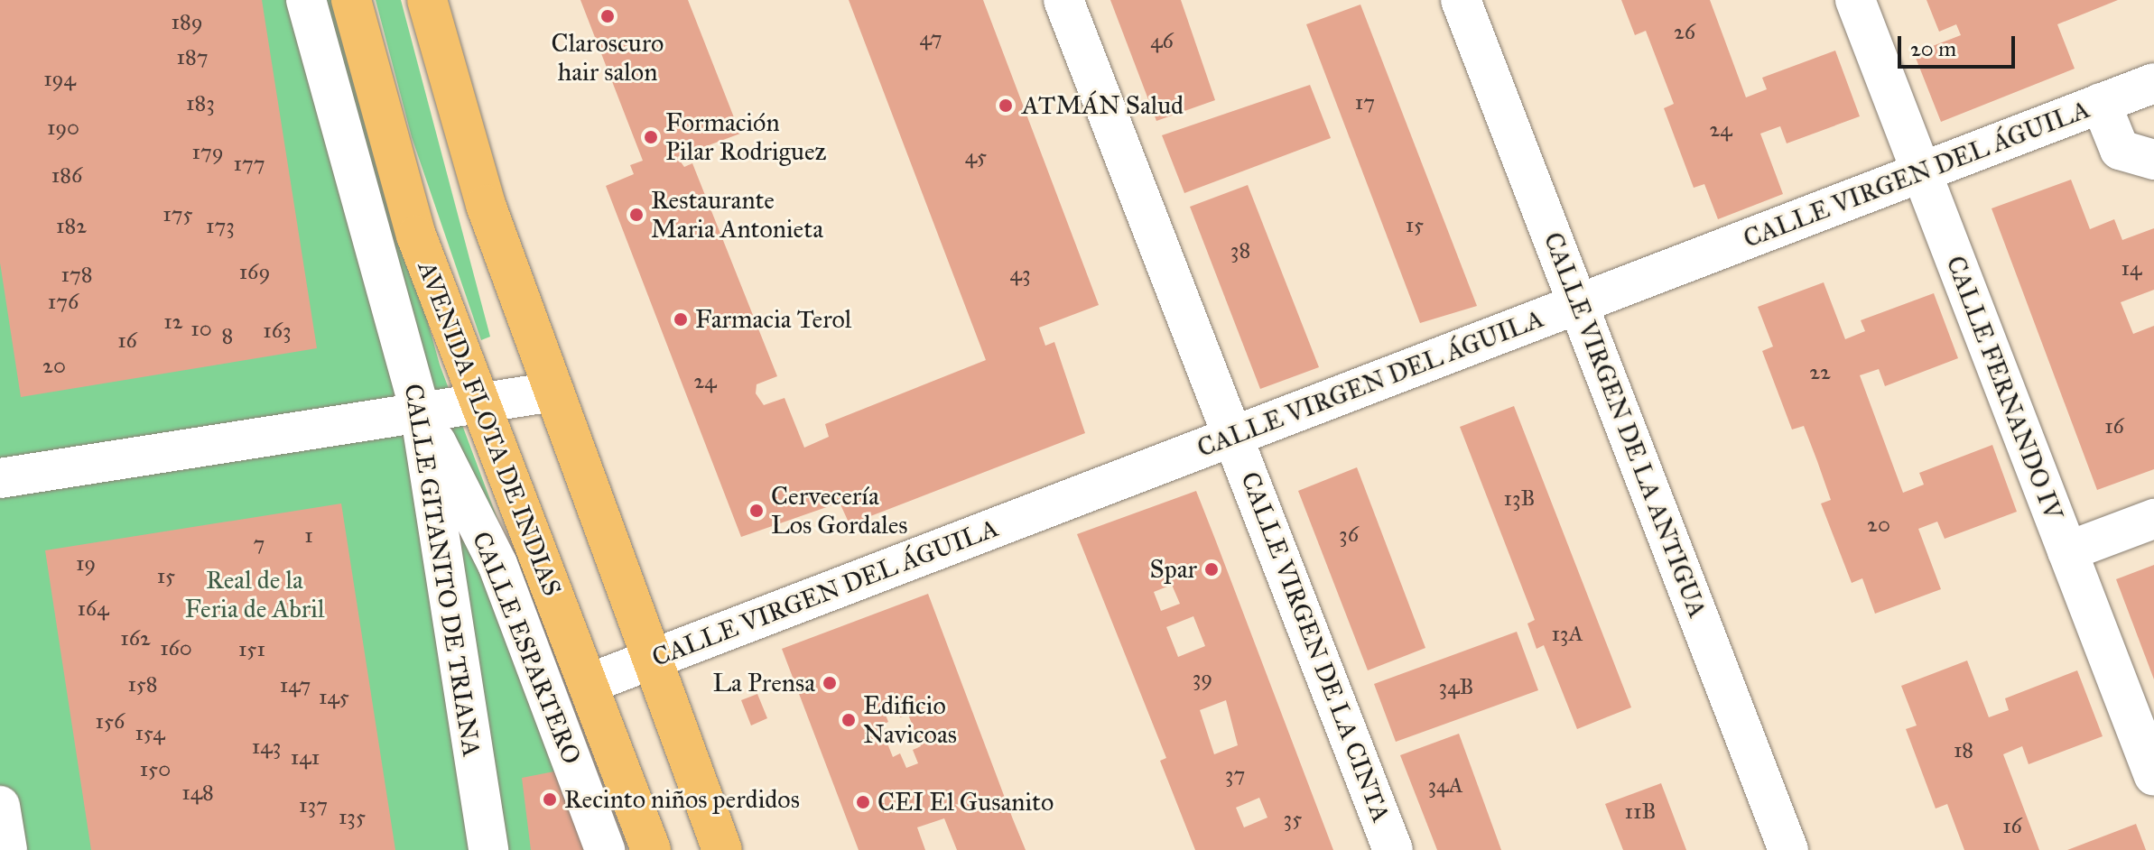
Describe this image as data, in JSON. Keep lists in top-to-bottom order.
{
  "streets": {
    "main road": ["AVENIDA FLOTA DE INDIAS"],
    "street": [
      "CALLE VIRGEN DEL ÁGUILA",
      "CALLE FERNANDO IV",
      "CALLE VIRGEN DE LA ANTIGUA",
      "CALLE GITANITO DE TRIANA",
      "CALLE VIRGEN DE LA CINTA",
      "CALLE ESPARTERO"
    ]
  },
  "crossings": [
    ["CALLE VIRGEN DEL ÁGUILA", "CALLE FERNANDO IV"],
    ["CALLE VIRGEN DEL ÁGUILA", "CALLE VIRGEN DE LA ANTIGUA"],
    ["CALLE VIRGEN DEL ÁGUILA", "AVENIDA FLOTA DE INDIAS"],
    ["CALLE VIRGEN DEL ÁGUILA", "CALLE VIRGEN DE LA CINTA"],
    ["CALLE GITANITO DE TRIANA", "CALLE ESPARTERO"]
  ],
  "parks": ["Real de la Feria de Abril"],
  "places": [
    "Claroscuro hair salon",
    "ATMÁN Salud",
    "Formación Pilar Rodriguez",
    "Restaurante Maria Antonieta",
    "Farmacia Terol",
    "Cervecería Los Gordales",
    "Spar",
    "La Prensa",
    "Edificio Navicoas",
    "Recinto niños perdidos",
    "CEI El Gusanito"
  ],
  "house_numbers": [
    "189",
    "26",
    "47",
    "46",
    "187",
    "194",
    "17",
    "183",
    "190",
    "24",
    "179",
    "45",
    "177",
    "186",
    "175",
    "15",
    "182",
    "173",
    "38",
    "14",
    "169",
    "43",
    "178",
    "176",
    "12",
    "10",
    "163",
    "8",
    "16",
    "20",
    "22",
    "24",
    "16",
    "13B",
    "20",
    "36",
    "1",
    "7",
    "19",
    "15",
    "164",
    "13A",
    "162",
    "160",
    "151",
    "39",
    "158",
    "147",
    "34B",
    "145",
    "156",
    "154",
    "143",
    "18",
    "141",
    "150",
    "37",
    "34A",
    "148",
    "137",
    "11B",
    "135",
    "35",
    "16"
  ],
  "scale_bar": "20 m"
}
